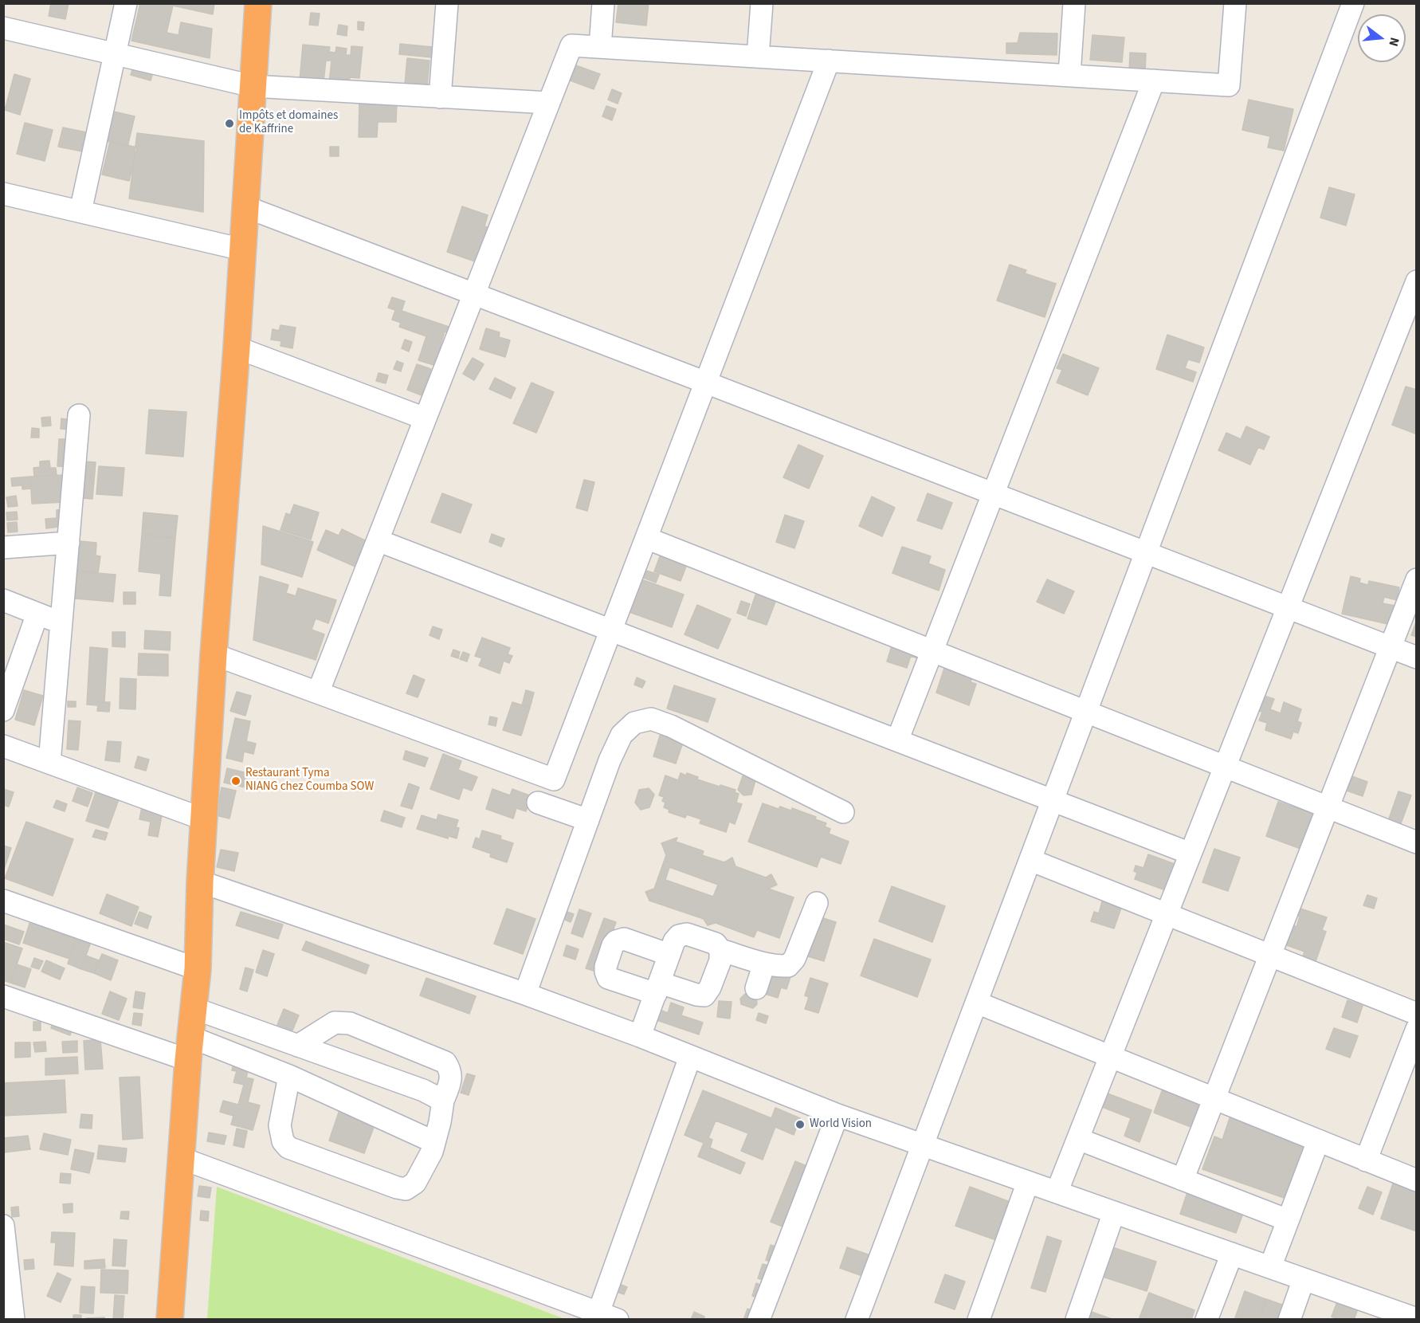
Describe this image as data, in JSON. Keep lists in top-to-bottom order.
{
  "places": ["Impôts et domaines de Kaffrine", "Restaurant Tyma NIANG chez Coumba SOW", "World Vision"],
  "north": "right"
}
